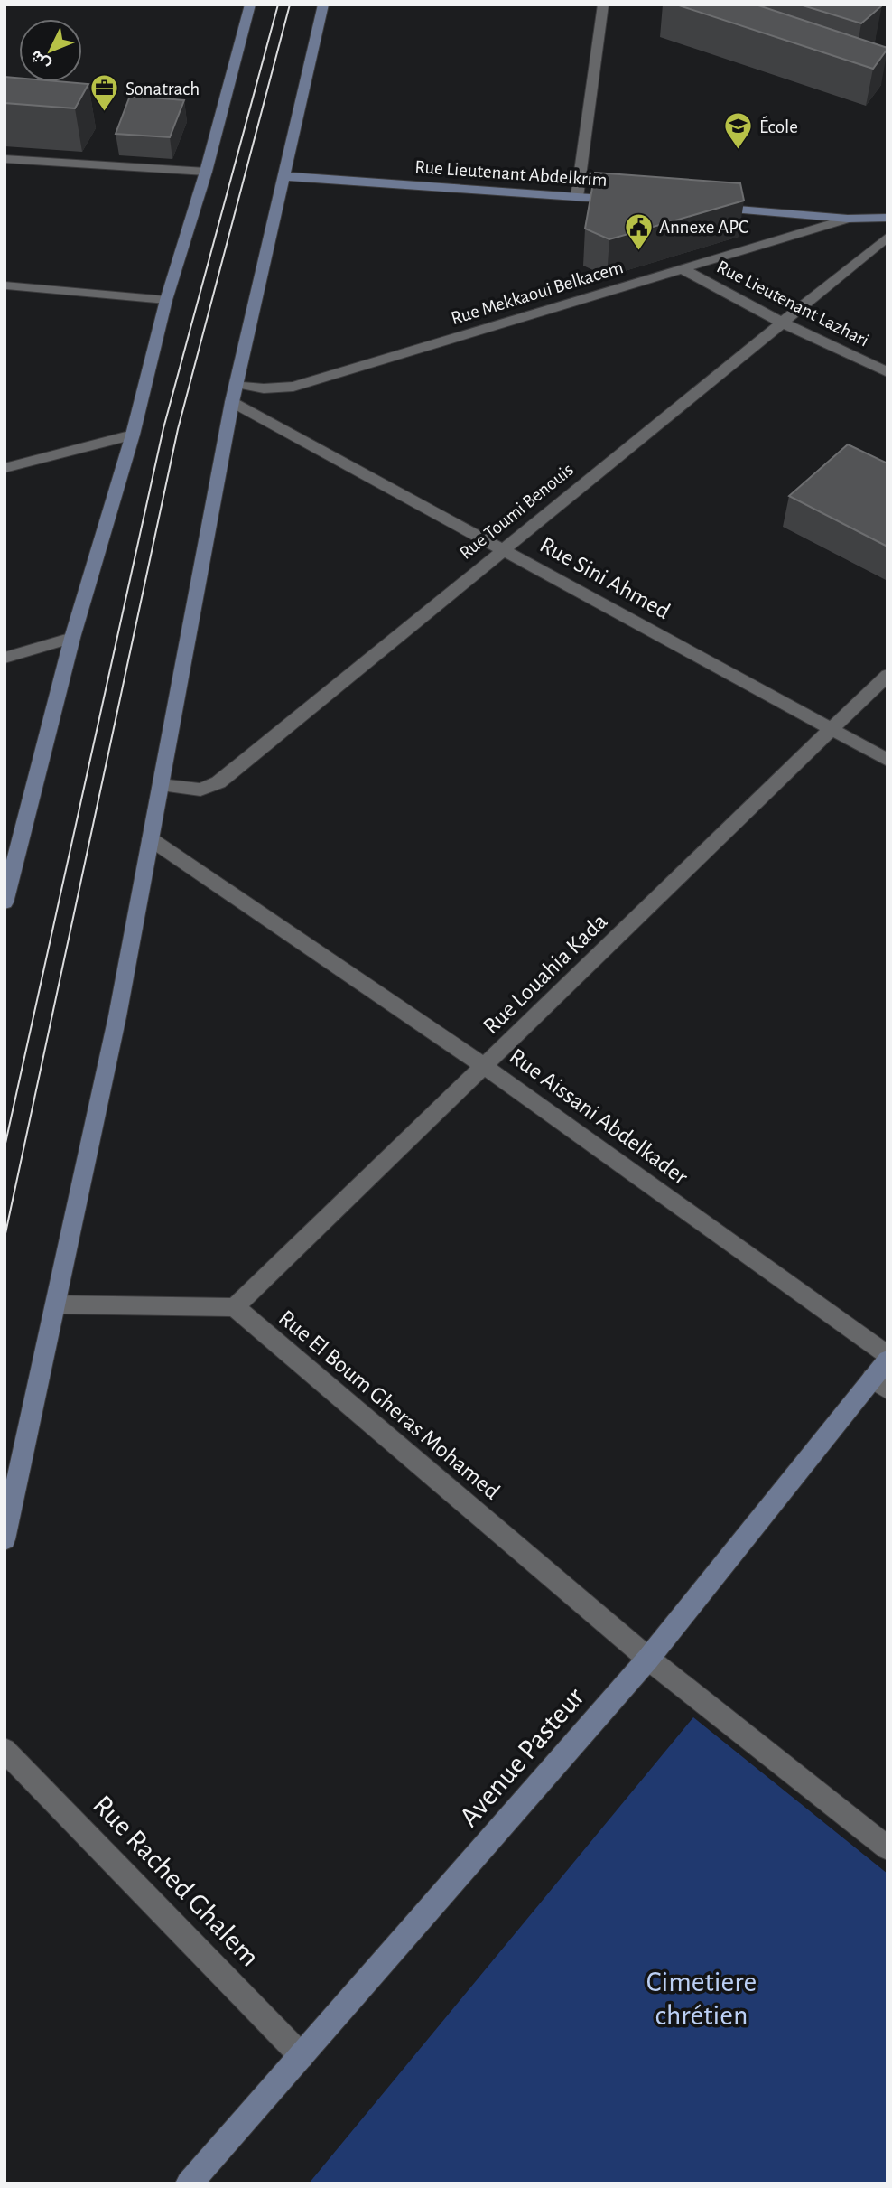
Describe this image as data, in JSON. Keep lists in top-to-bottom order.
{
  "streets": {
    "street": [
      "Rue Lieutenant Abdelkrim",
      "Rue Mekkaoui Belkacem",
      "Rue Lieutenant Lazhari",
      "Rue Toumi Benouis",
      "Rue Sini Ahmed",
      "Rue Louahia Kada",
      "Rue Aissani Abdelkader",
      "Rue El Boum Gheras Mohamed",
      "Avenue Pasteur",
      "Rue Rached Ghalem"
    ]
  },
  "crossings": [
    ["Rue Mekkaoui Belkacem", "Rue Lieutenant Lazhari"],
    ["Rue Lieutenant Lazhari", "Rue Toumi Benouis"],
    ["Rue Toumi Benouis", "Rue Sini Ahmed"],
    ["Rue Sini Ahmed", "Rue Louahia Kada"],
    ["Rue Louahia Kada", "Rue Aissani Abdelkader"],
    ["Rue Louahia Kada", "Rue El Boum Gheras Mohamed"],
    ["Rue El Boum Gheras Mohamed", "Avenue Pasteur"],
    ["Avenue Pasteur", "Rue Rached Ghalem"]
  ],
  "parks": ["Cimetiere chrétien"],
  "places": {
    "office": ["Sonatrach"],
    "school or university": ["École"],
    "public building": ["Annexe APC"]
  },
  "north": "bottom left"
}
